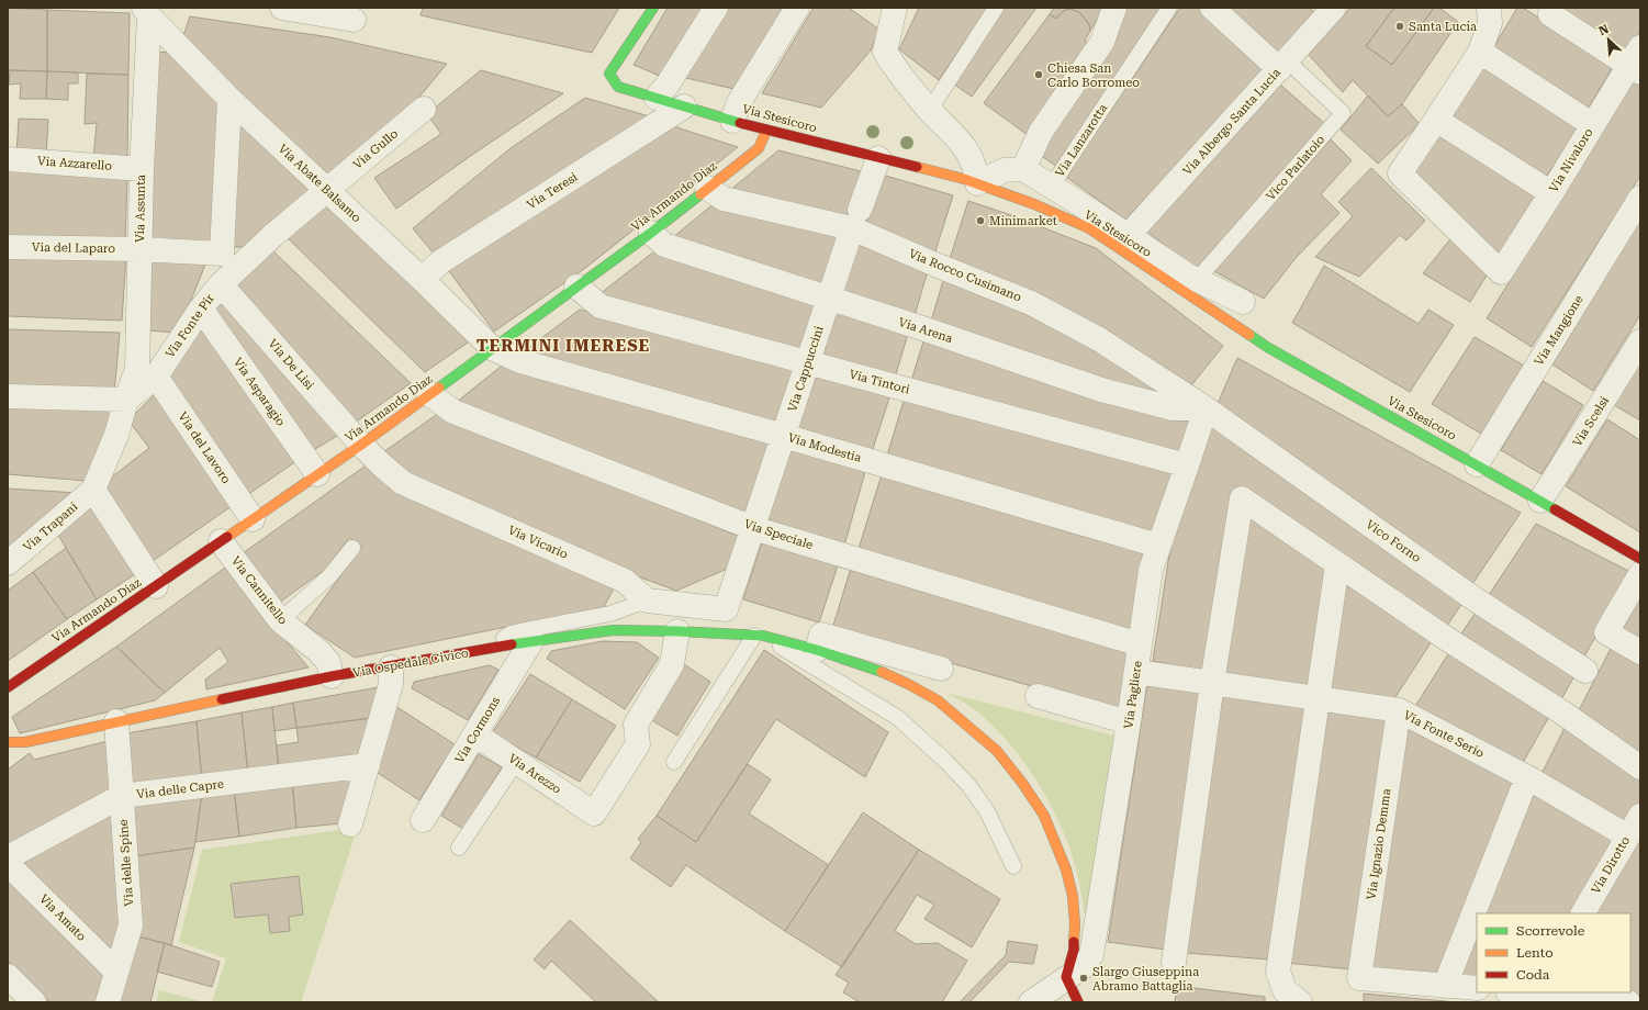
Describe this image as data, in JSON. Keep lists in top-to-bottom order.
{
  "streets": {
    "street": [
      "Via Stesicoro",
      "Via Albergo Santa Lucia",
      "Via Gullo",
      "Via Nivaloro",
      "Via Azzarello",
      "Via Abate Balsamo",
      "Via Teresi",
      "Via Armando Diaz",
      "Via Assunta",
      "Via del Laparo",
      "Via Rocco Cusimano",
      "Via Fonte Pir",
      "Via Arena",
      "Via Mangione",
      "Via De Lisi",
      "Via Cappuccini",
      "Via Tintori",
      "Via Asparagio",
      "Via Scelsi",
      "Via del Lavoro",
      "Via Modestia",
      "Via Trapani",
      "Via Speciale",
      "Vico Forno",
      "Via Vicario",
      "Via Cannitello",
      "Via Ospedale Civico",
      "Via Pagliere",
      "Via Cormons",
      "Via Fonte Serio",
      "Via Arezzo",
      "Via delle Capre",
      "Via Ignazio Demma",
      "Via delle Spine",
      "Via Dirotto",
      "Via Amato"
    ],
    "lane": ["Via Lanzarotta", "Vico Parlatoio"]
  },
  "crossings": [
    ["Via Stesicoro", "Via Teresi"],
    ["Via Stesicoro", "Via Armando Diaz"],
    ["Via Stesicoro", "Via Mangione"],
    ["Via Stesicoro", "Via Cappuccini"],
    ["Via Stesicoro", "Via Scelsi"],
    ["Via Albergo Santa Lucia", "Vico Parlatoio"],
    ["Via Gullo", "Via Abate Balsamo"],
    ["Via Gullo", "Via Fonte Pir"],
    ["Via Azzarello", "Via Assunta"],
    ["Via Abate Balsamo", "Via Teresi"],
    ["Via Abate Balsamo", "Via Armando Diaz"],
    ["Via Abate Balsamo", "Via Assunta"],
    ["Via Abate Balsamo", "Via del Laparo"],
    ["Via Abate Balsamo", "Via Fonte Pir"],
    ["Via Abate Balsamo", "Via Modestia"],
    ["Via Armando Diaz", "Via Rocco Cusimano"],
    ["Via Armando Diaz", "Via Arena"],
    ["Via Armando Diaz", "Via De Lisi"],
    ["Via Armando Diaz", "Via Tintori"],
    ["Via Armando Diaz", "Via Asparagio"],
    ["Via Armando Diaz", "Via del Lavoro"],
    ["Via Armando Diaz", "Via Modestia"],
    ["Via Armando Diaz", "Via Speciale"],
    ["Via Armando Diaz", "Via Vicario"],
    ["Via Armando Diaz", "Via Cannitello"],
    ["Via Assunta", "Via del Laparo"],
    ["Via Assunta", "Via Fonte Pir"],
    ["Via Rocco Cusimano", "Via Arena"],
    ["Via Rocco Cusimano", "Via Cappuccini"],
    ["Via Rocco Cusimano", "Vico Forno"],
    ["Via Rocco Cusimano", "Via Pagliere"],
    ["Via Fonte Pir", "Via De Lisi"],
    ["Via Fonte Pir", "Via Asparagio"],
    ["Via Fonte Pir", "Via del Lavoro"],
    ["Via Arena", "Via Cappuccini"],
    ["Via Arena", "Vico Forno"],
    ["Via Arena", "Via Pagliere"],
    ["Via De Lisi", "Via Vicario"],
    ["Via Cappuccini", "Via Tintori"],
    ["Via Cappuccini", "Via Modestia"],
    ["Via Cappuccini", "Via Speciale"],
    ["Via Cappuccini", "Via Vicario"],
    ["Via Tintori", "Via Pagliere"],
    ["Via Modestia", "Via Pagliere"],
    ["Via Speciale", "Via Pagliere"],
    ["Vico Forno", "Via Pagliere"],
    ["Via Cannitello", "Via Ospedale Civico"],
    ["Via Ospedale Civico", "Via Pagliere"],
    ["Via Ospedale Civico", "Via Cormons"],
    ["Via Ospedale Civico", "Via Arezzo"],
    ["Via Ospedale Civico", "Via delle Spine"],
    ["Via Pagliere", "Via Fonte Serio"],
    ["Via Cormons", "Via Arezzo"],
    ["Via Fonte Serio", "Via Ignazio Demma"],
    ["Via Fonte Serio", "Via Dirotto"],
    ["Via delle Capre", "Via delle Spine"],
    ["Via delle Spine", "Via Amato"]
  ],
  "districts": ["TERMINI IMERESE"],
  "places": [
    "Santa Lucia",
    "Chiesa San Carlo Borromeo",
    "Minimarket",
    "Slargo Giuseppina Abramo Battaglia"
  ],
  "legend": ["Scorrevole", "Lento", "Coda"],
  "north": "top left"
}
